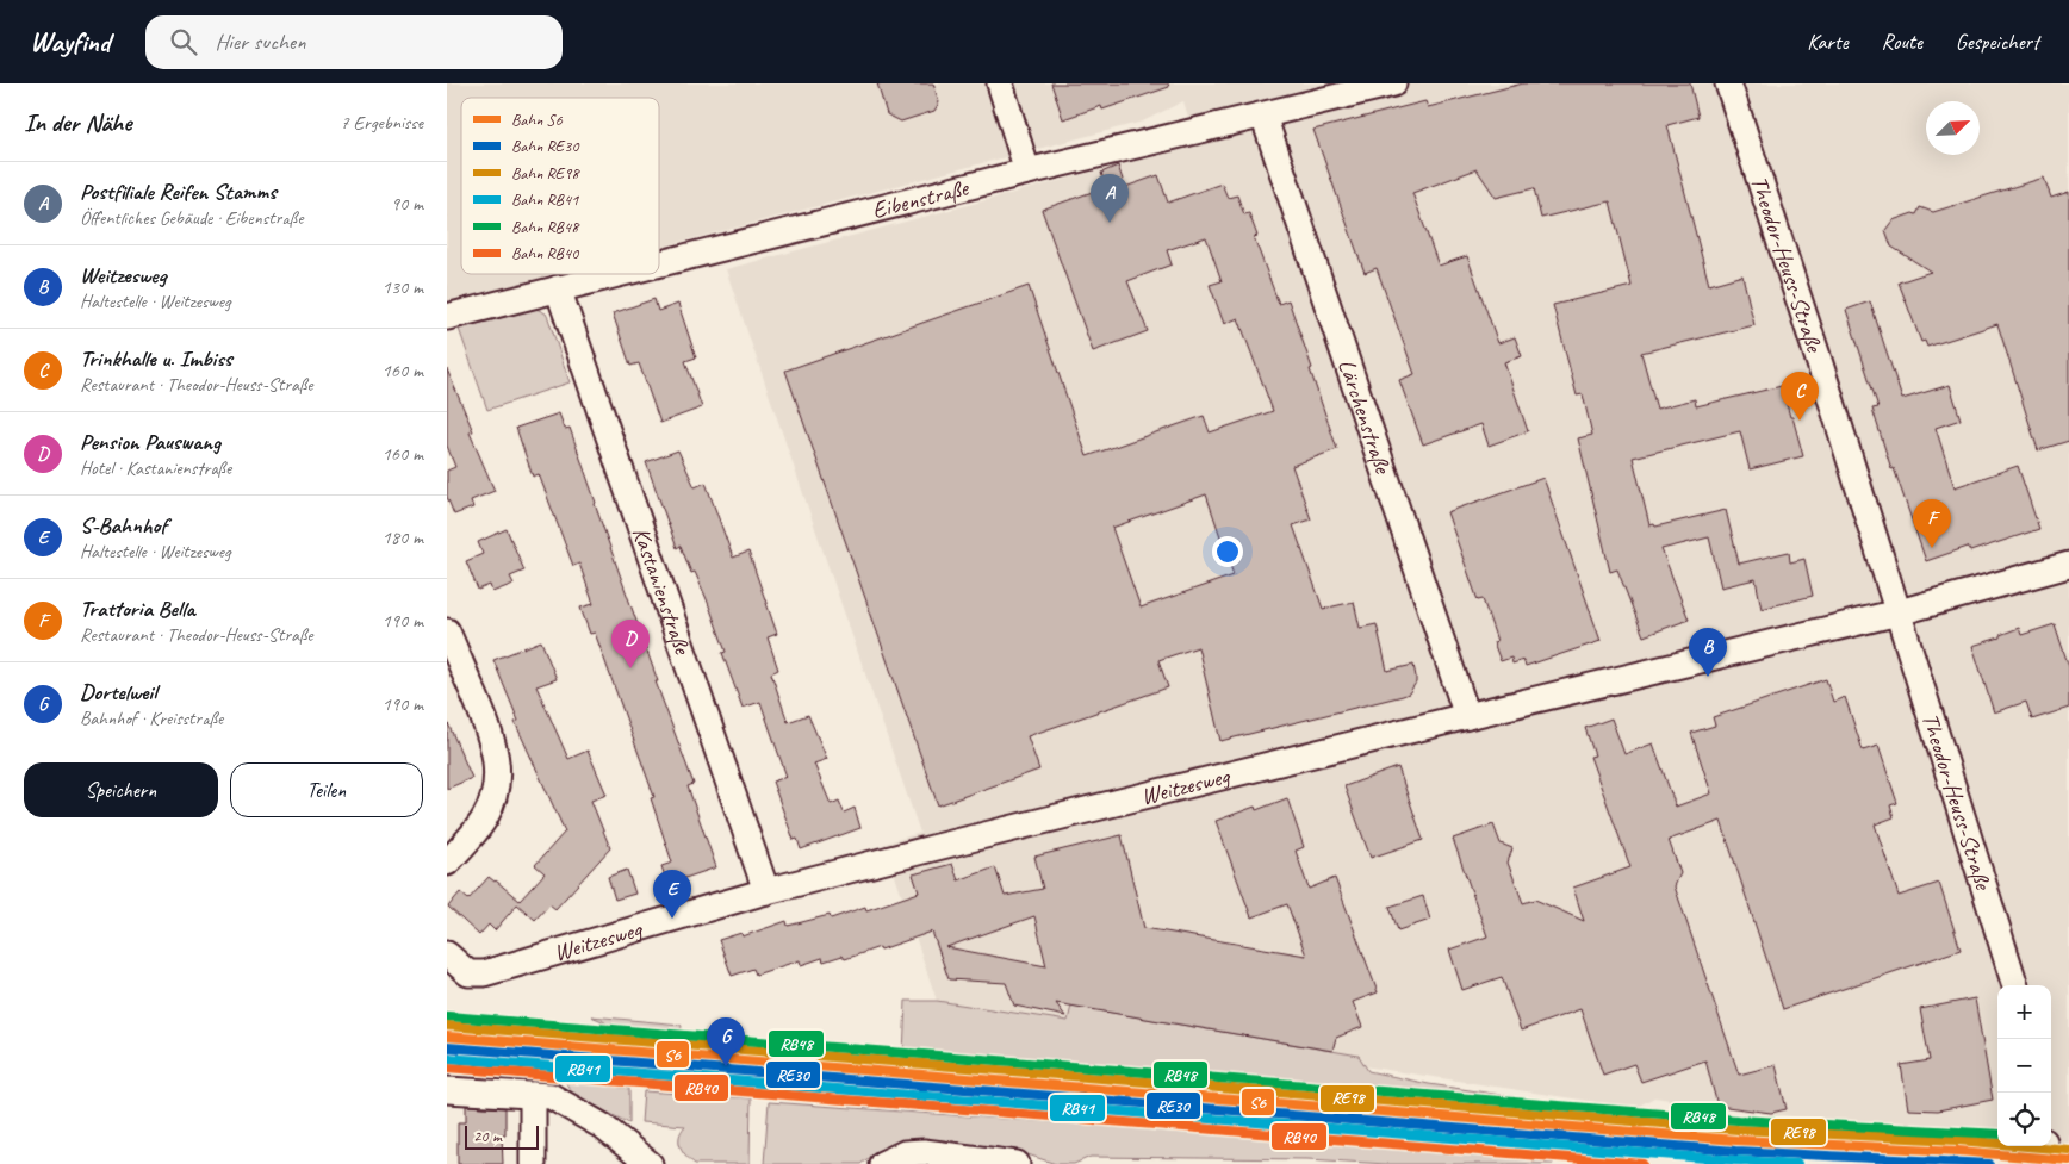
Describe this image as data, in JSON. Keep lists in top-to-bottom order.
{
  "streets": {
    "street": [
      "Eibenstraße",
      "Theodor-Heuss-Straße",
      "Lärchenstraße",
      "Kastanienstraße",
      "Weitzesweg"
    ]
  },
  "crossings": [
    ["Eibenstraße", "Lärchenstraße"],
    ["Eibenstraße", "Kastanienstraße"],
    ["Theodor-Heuss-Straße", "Weitzesweg"],
    ["Lärchenstraße", "Weitzesweg"],
    ["Kastanienstraße", "Weitzesweg"]
  ],
  "lines": [
    "rail line RB48",
    "rail line RE98",
    "rail line S6",
    "rail line RE30",
    "rail line RB41",
    "rail line RB40"
  ],
  "legend": [
    "Bahn S6",
    "Bahn RE30",
    "Bahn RE98",
    "Bahn RB41",
    "Bahn RB48",
    "Bahn RB40"
  ],
  "scale_bar": "20 m",
  "north": "top right",
  "page": {
    "header": "Wayfind",
    "search": "Hier suchen",
    "nav": ["Karte", "Route", "Gespeichert"],
    "heading": ["In der Nähe", "7 Ergebnisse"],
    "list": [
      {
        "mark": "A",
        "name": "Postfiliale Reifen Stamms",
        "note": "Öffentliches Gebäude · Eibenstraße",
        "value": "90 m"
      },
      {
        "mark": "B",
        "name": "Weitzesweg",
        "note": "Haltestelle · Weitzesweg",
        "value": "130 m"
      },
      {
        "mark": "C",
        "name": "Trinkhalle u. Imbiss",
        "note": "Restaurant · Theodor-Heuss-Straße",
        "value": "160 m"
      },
      {
        "mark": "D",
        "name": "Pension Pauswang",
        "note": "Hotel · Kastanienstraße",
        "value": "160 m"
      },
      {
        "mark": "E",
        "name": "S-Bahnhof",
        "note": "Haltestelle · Weitzesweg",
        "value": "180 m"
      },
      {
        "mark": "F",
        "name": "Trattoria Bella",
        "note": "Restaurant · Theodor-Heuss-Straße",
        "value": "190 m"
      },
      {
        "mark": "G",
        "name": "Dortelweil",
        "note": "Bahnhof · Kreisstraße",
        "value": "190 m"
      }
    ],
    "pins": [
      "A",
      "C",
      "F",
      "D",
      "B",
      "E",
      "G"
    ],
    "buttons": ["Speichern", "Teilen"],
    "map_buttons": ["+", "−"],
    "scale": "20 m"
  }
}
